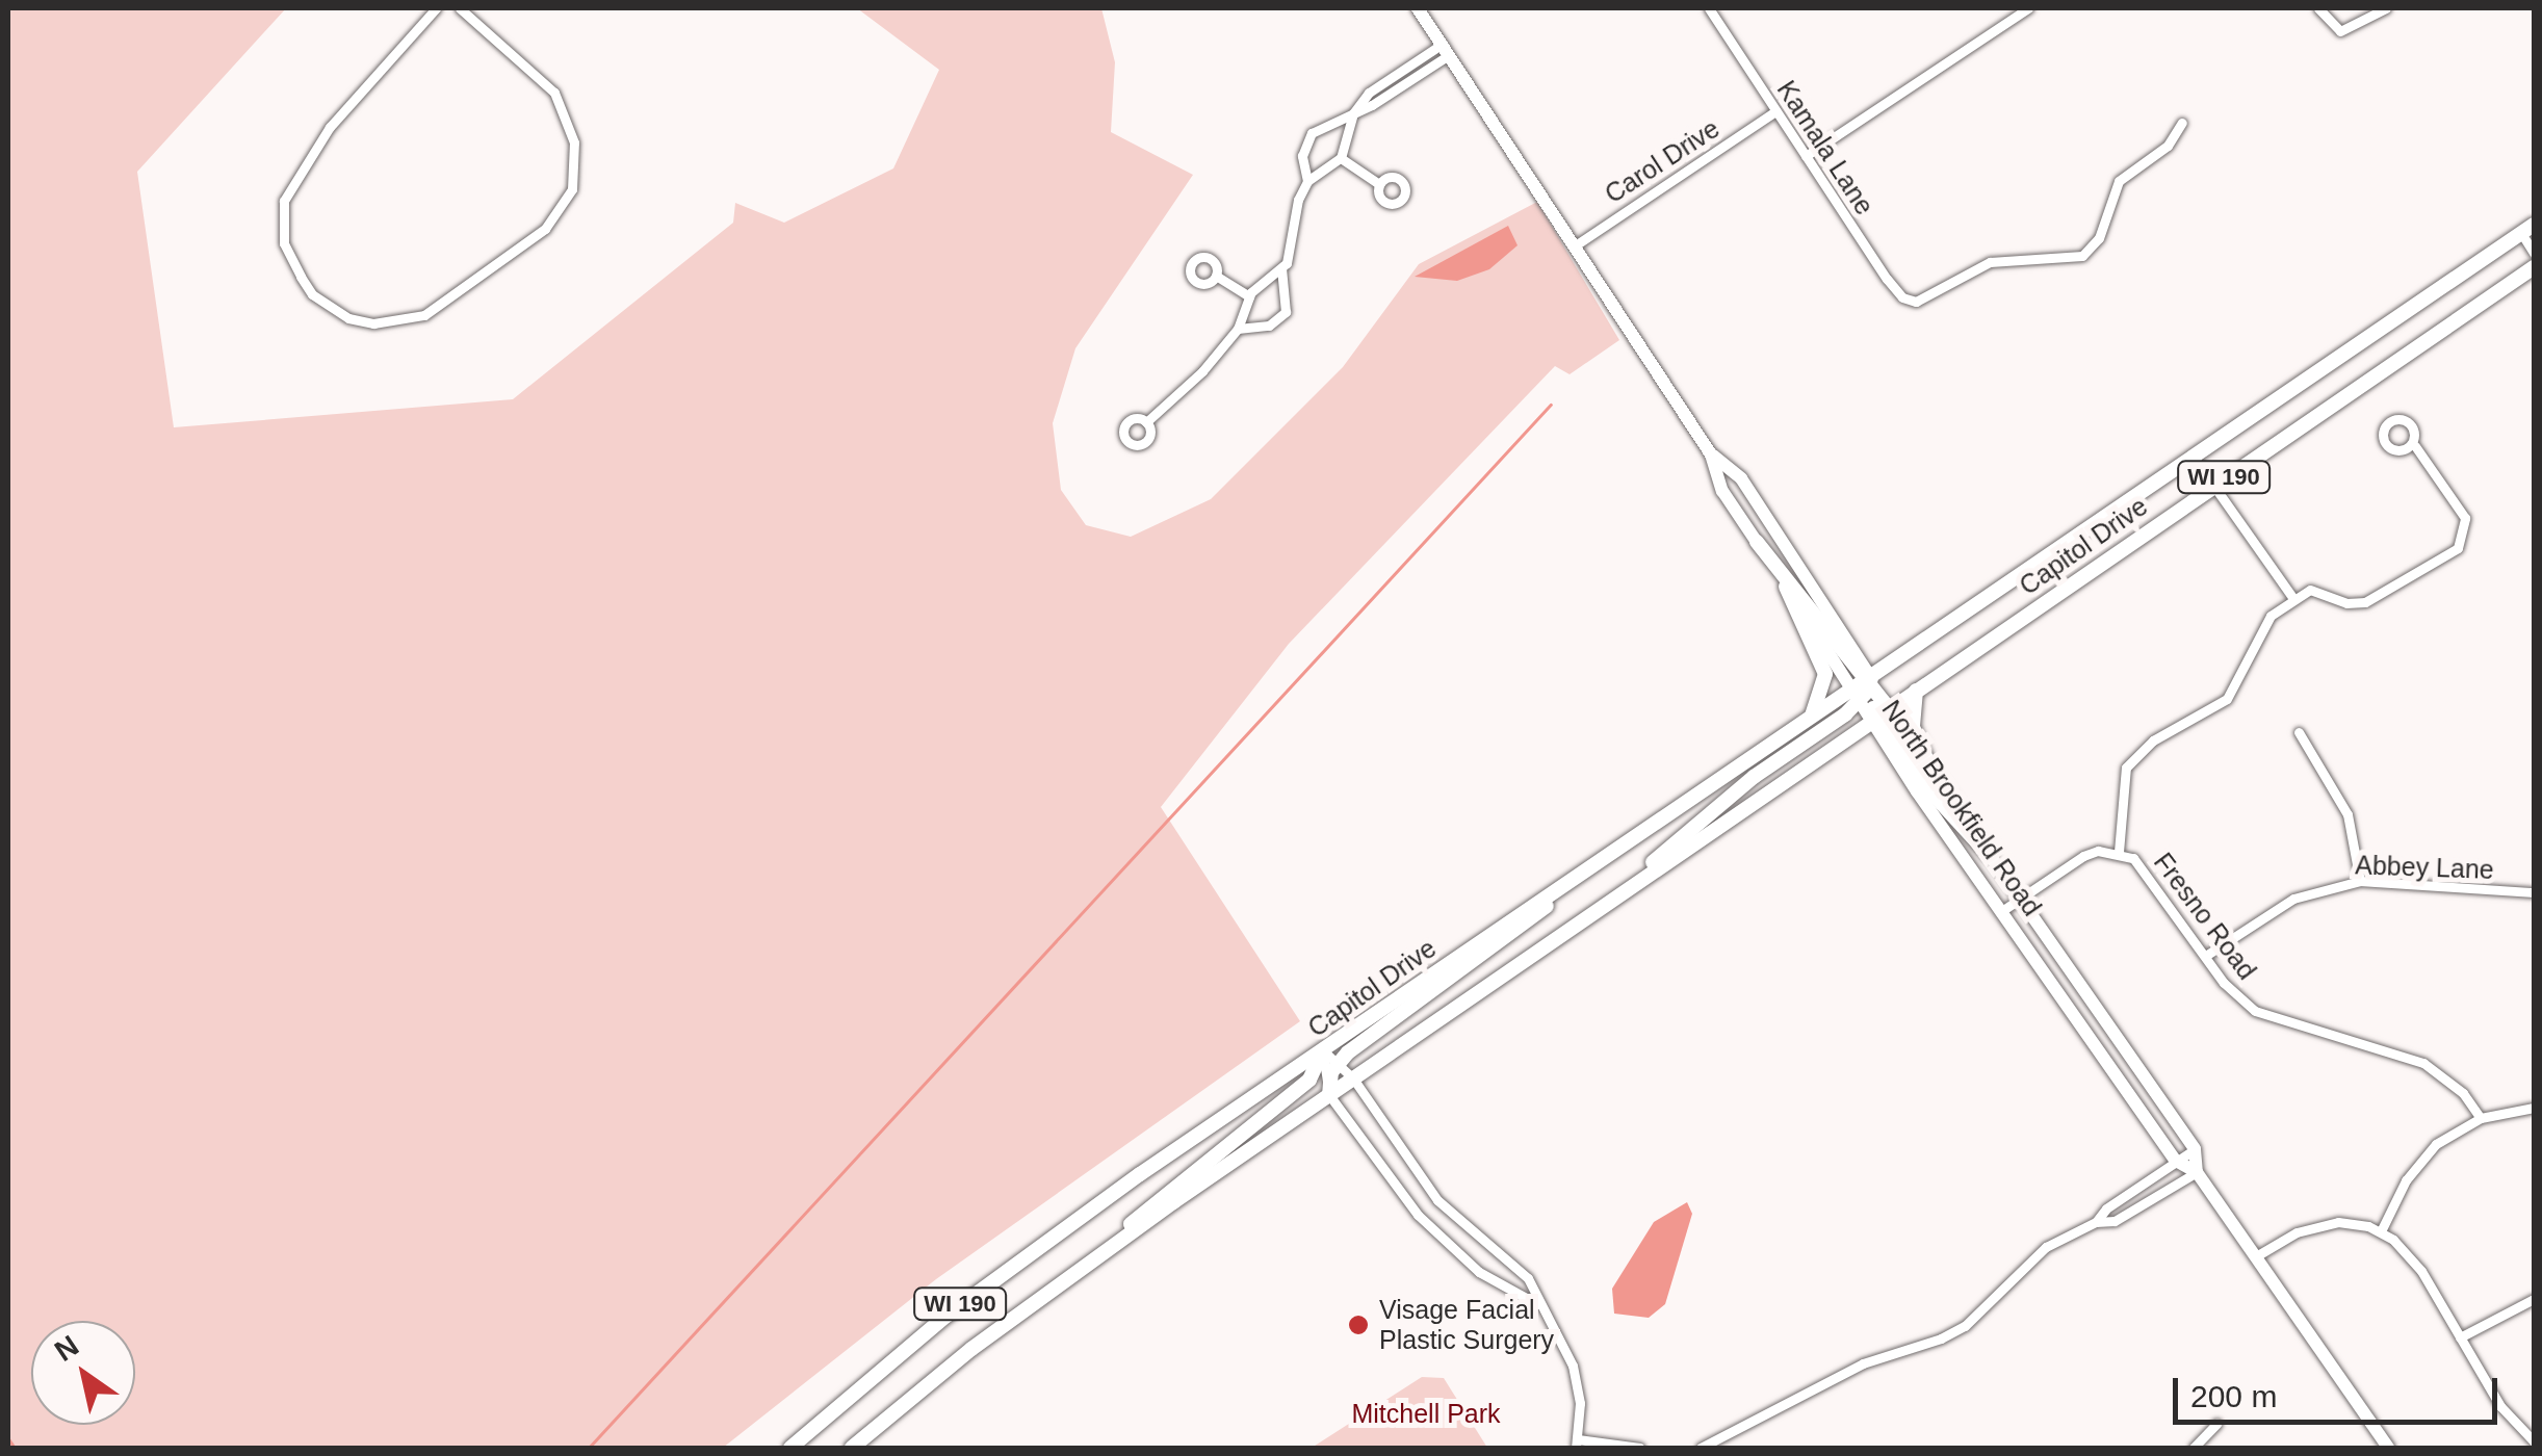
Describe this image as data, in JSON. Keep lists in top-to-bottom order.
{
  "streets": {
    "main road": ["WI 190", "Capitol Drive"],
    "street": [
      "Kamala Lane",
      "Carol Drive",
      "North Brookfield Road",
      "Abbey Lane",
      "Fresno Road"
    ]
  },
  "crossings": [
    ["Kamala Lane", "Carol Drive"],
    ["Carol Drive", "North Brookfield Road"],
    ["WI 190", "Capitol Drive"],
    ["Capitol Drive", "North Brookfield Road"],
    ["North Brookfield Road", "Fresno Road"],
    ["Abbey Lane", "Fresno Road"]
  ],
  "parks": ["Mitchell Park"],
  "places": ["Visage Facial Plastic Surgery"],
  "scale_bar": "200 m",
  "north": "top left"
}
